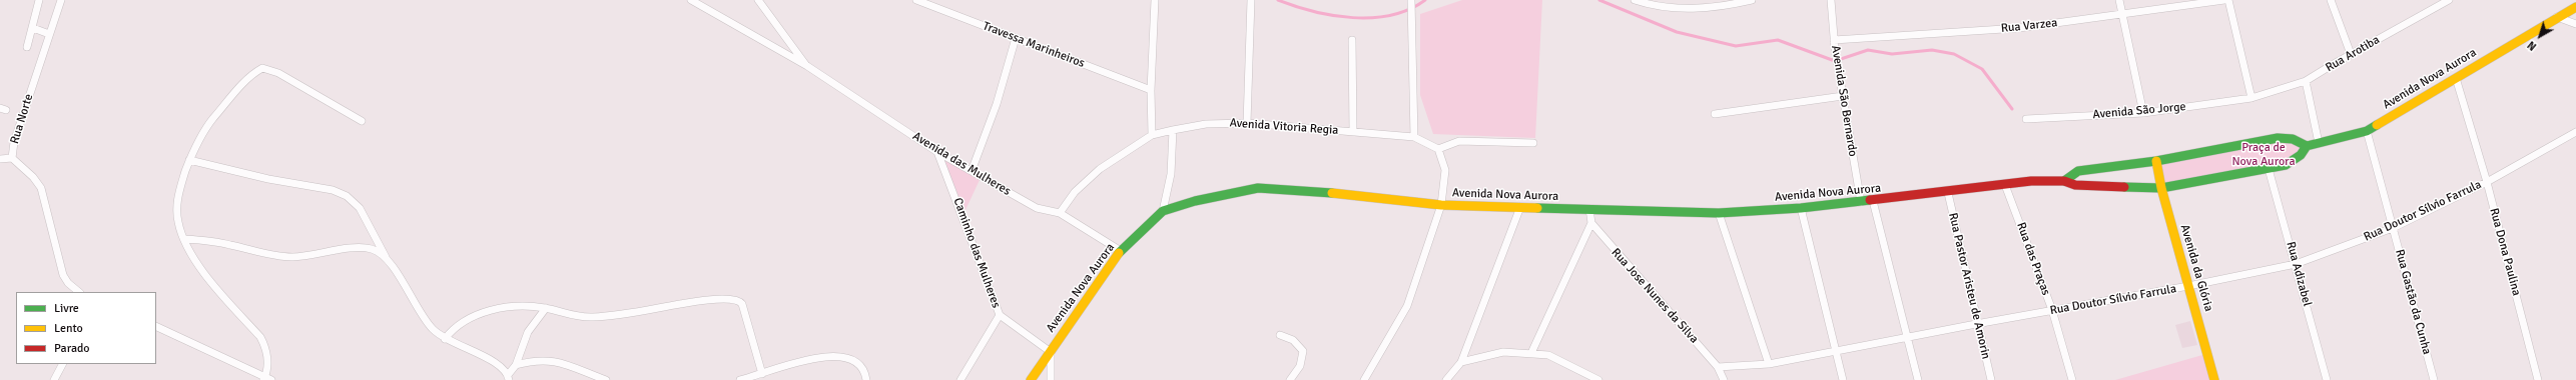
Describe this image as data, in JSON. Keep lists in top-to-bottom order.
{
  "streets": {
    "street": [
      "Rua Varzea",
      "Travessa Marinheiros",
      "Rua Arotiba",
      "Avenida Nova Aurora",
      "Avenida São Bernardo",
      "Avenida São Jorge",
      "Rua Norte",
      "Avenida Vitoria Regia",
      "Avenida das Mulheres",
      "Rua Doutor Sílvio Farrula",
      "Rua Dona Paulina",
      "Caminho das Mulheres",
      "Rua das Praças",
      "Avenida da Glória",
      "Rua Adizabel",
      "Rua Pastor Aristeu de Amorin",
      "Rua Jose Nunes da Silva",
      "Rua Gastão da Cunha"
    ]
  },
  "crossings": [
    ["Rua Varzea", "Avenida São Bernardo"],
    ["Rua Arotiba", "Avenida São Jorge"],
    ["Avenida Nova Aurora", "Avenida São Bernardo"],
    ["Avenida Nova Aurora", "Avenida das Mulheres"],
    ["Avenida Nova Aurora", "Rua Dona Paulina"],
    ["Avenida Nova Aurora", "Caminho das Mulheres"],
    ["Avenida Nova Aurora", "Rua das Praças"],
    ["Avenida Nova Aurora", "Avenida da Glória"],
    ["Avenida Nova Aurora", "Rua Adizabel"],
    ["Avenida Nova Aurora", "Rua Pastor Aristeu de Amorin"],
    ["Avenida Nova Aurora", "Rua Gastão da Cunha"],
    ["Avenida Vitoria Regia", "Avenida das Mulheres"],
    ["Avenida das Mulheres", "Caminho das Mulheres"],
    ["Rua Doutor Sílvio Farrula", "Rua Dona Paulina"],
    ["Rua Doutor Sílvio Farrula", "Rua das Praças"],
    ["Rua Doutor Sílvio Farrula", "Avenida da Glória"],
    ["Rua Doutor Sílvio Farrula", "Rua Adizabel"],
    ["Rua Doutor Sílvio Farrula", "Rua Pastor Aristeu de Amorin"],
    ["Rua Doutor Sílvio Farrula", "Rua Jose Nunes da Silva"],
    ["Rua Doutor Sílvio Farrula", "Rua Gastão da Cunha"]
  ],
  "parks": ["Praça de Nova Aurora"],
  "legend": ["Livre", "Lento", "Parado"],
  "north": "bottom left"
}
